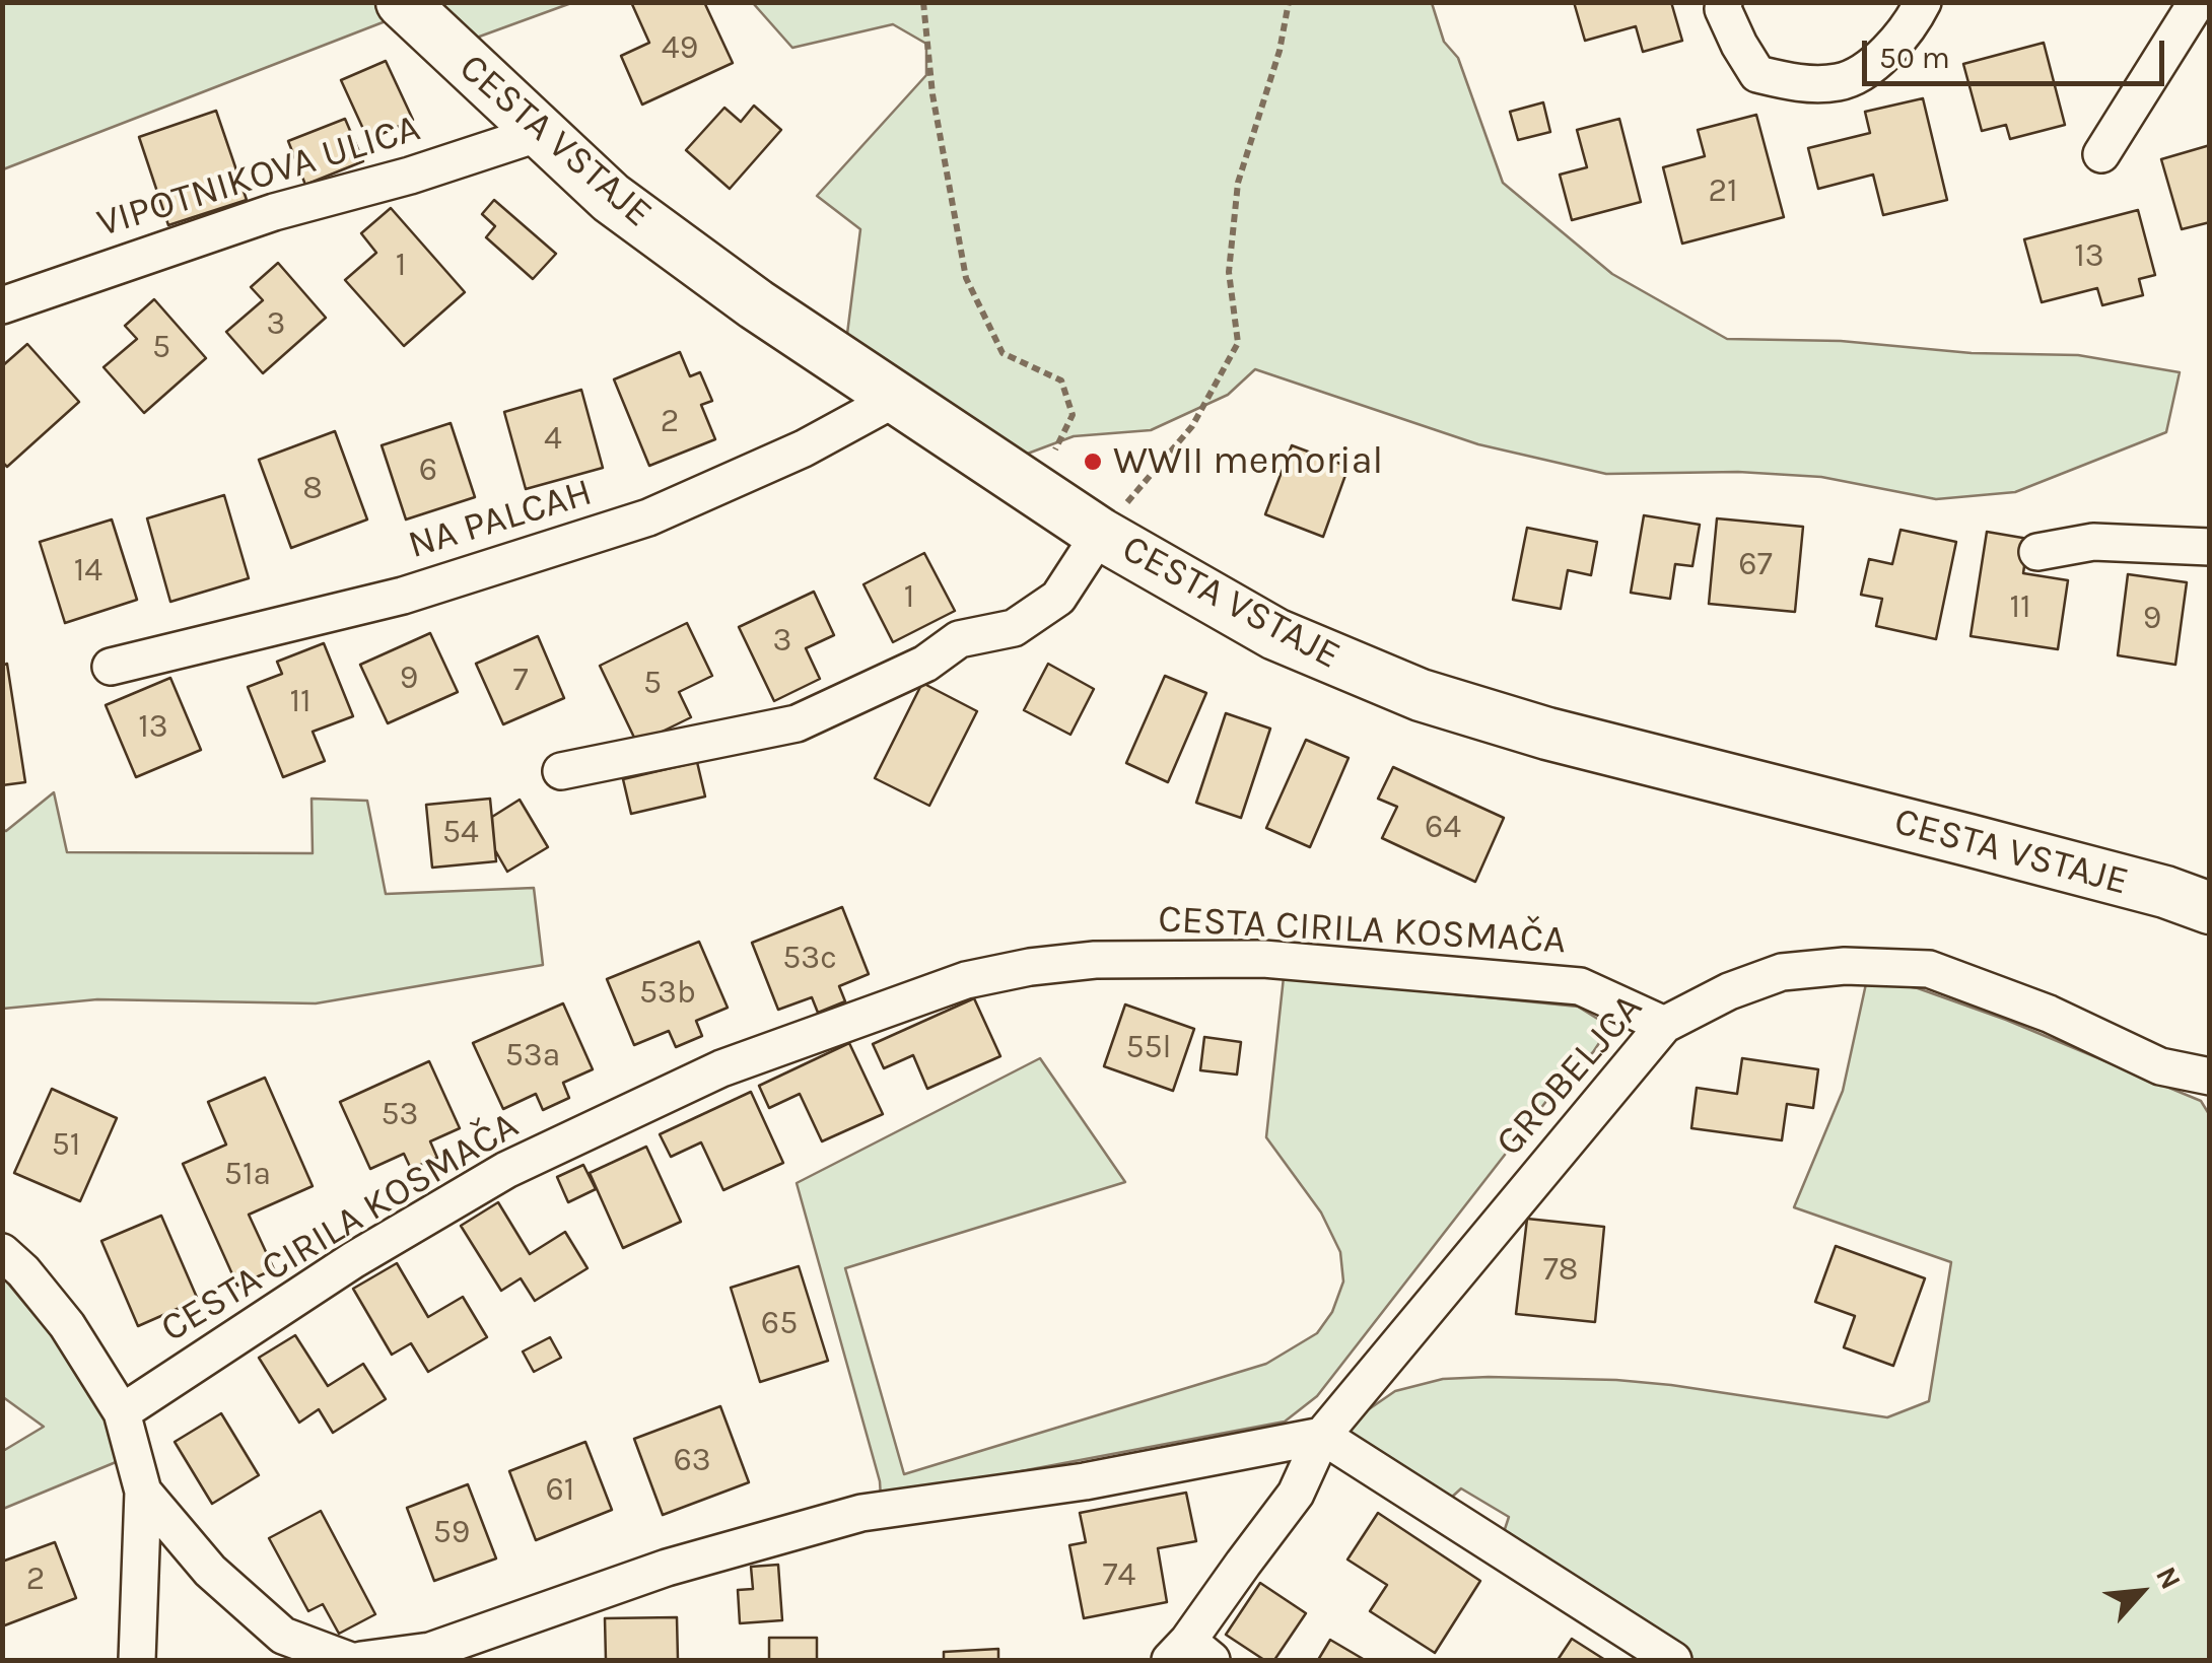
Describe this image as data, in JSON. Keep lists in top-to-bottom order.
{
  "streets": {
    "main road": ["CESTA VSTAJE"],
    "street": [
      "VIPOTNIKOVA ULICA",
      "NA PALCAH",
      "CESTA CIRILA KOSMAČA",
      "GROBELJCA"
    ]
  },
  "crossings": [
    ["CESTA VSTAJE", "VIPOTNIKOVA ULICA"],
    ["CESTA VSTAJE", "NA PALCAH"],
    ["CESTA CIRILA KOSMAČA", "GROBELJCA"]
  ],
  "places": ["WWII memorial"],
  "house_numbers": [
    "49",
    "21",
    "13",
    "1",
    "3",
    "5",
    "2",
    "4",
    "6",
    "8",
    "67",
    "14",
    "1",
    "11",
    "9",
    "3",
    "9",
    "7",
    "5",
    "11",
    "13",
    "64",
    "54",
    "53c",
    "53b",
    "55l",
    "53a",
    "53",
    "51",
    "51a",
    "78",
    "65",
    "63",
    "61",
    "59",
    "74",
    "2"
  ],
  "scale_bar": "50 m",
  "north": "top right"
}
